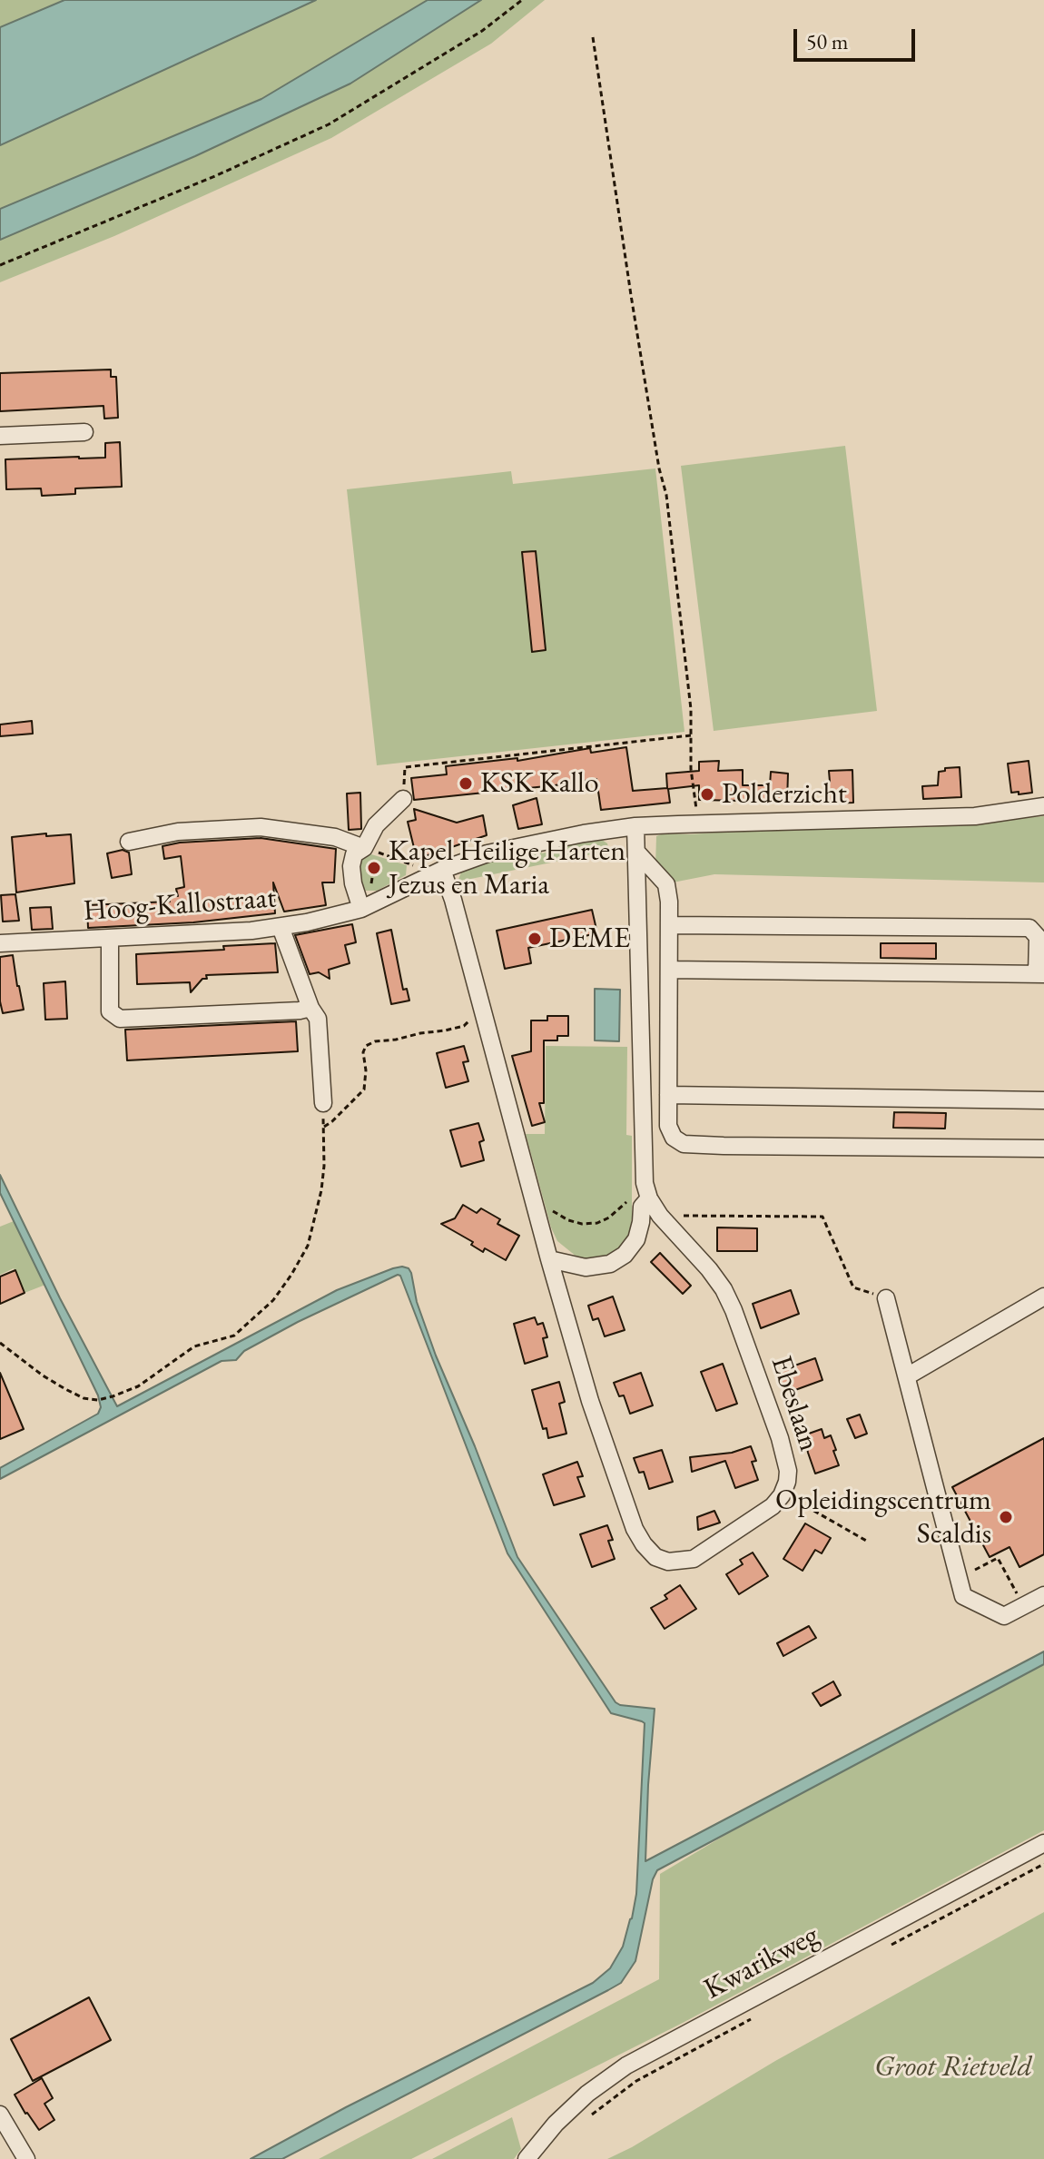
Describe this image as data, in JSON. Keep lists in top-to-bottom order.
{
  "streets": {
    "street": ["Hoog-Kallostraat", "Ebeslaan", "Kwarikweg"]
  },
  "crossings": [
    ["Hoog-Kallostraat", "Ebeslaan"]
  ],
  "parks": ["Groot Rietveld"],
  "places": [
    "KSK Kallo",
    "Polderzicht",
    "Kapel Heilige Harten Jezus en Maria",
    "DEME",
    "Opleidingscentrum Scaldis"
  ],
  "scale_bar": "50 m"
}
